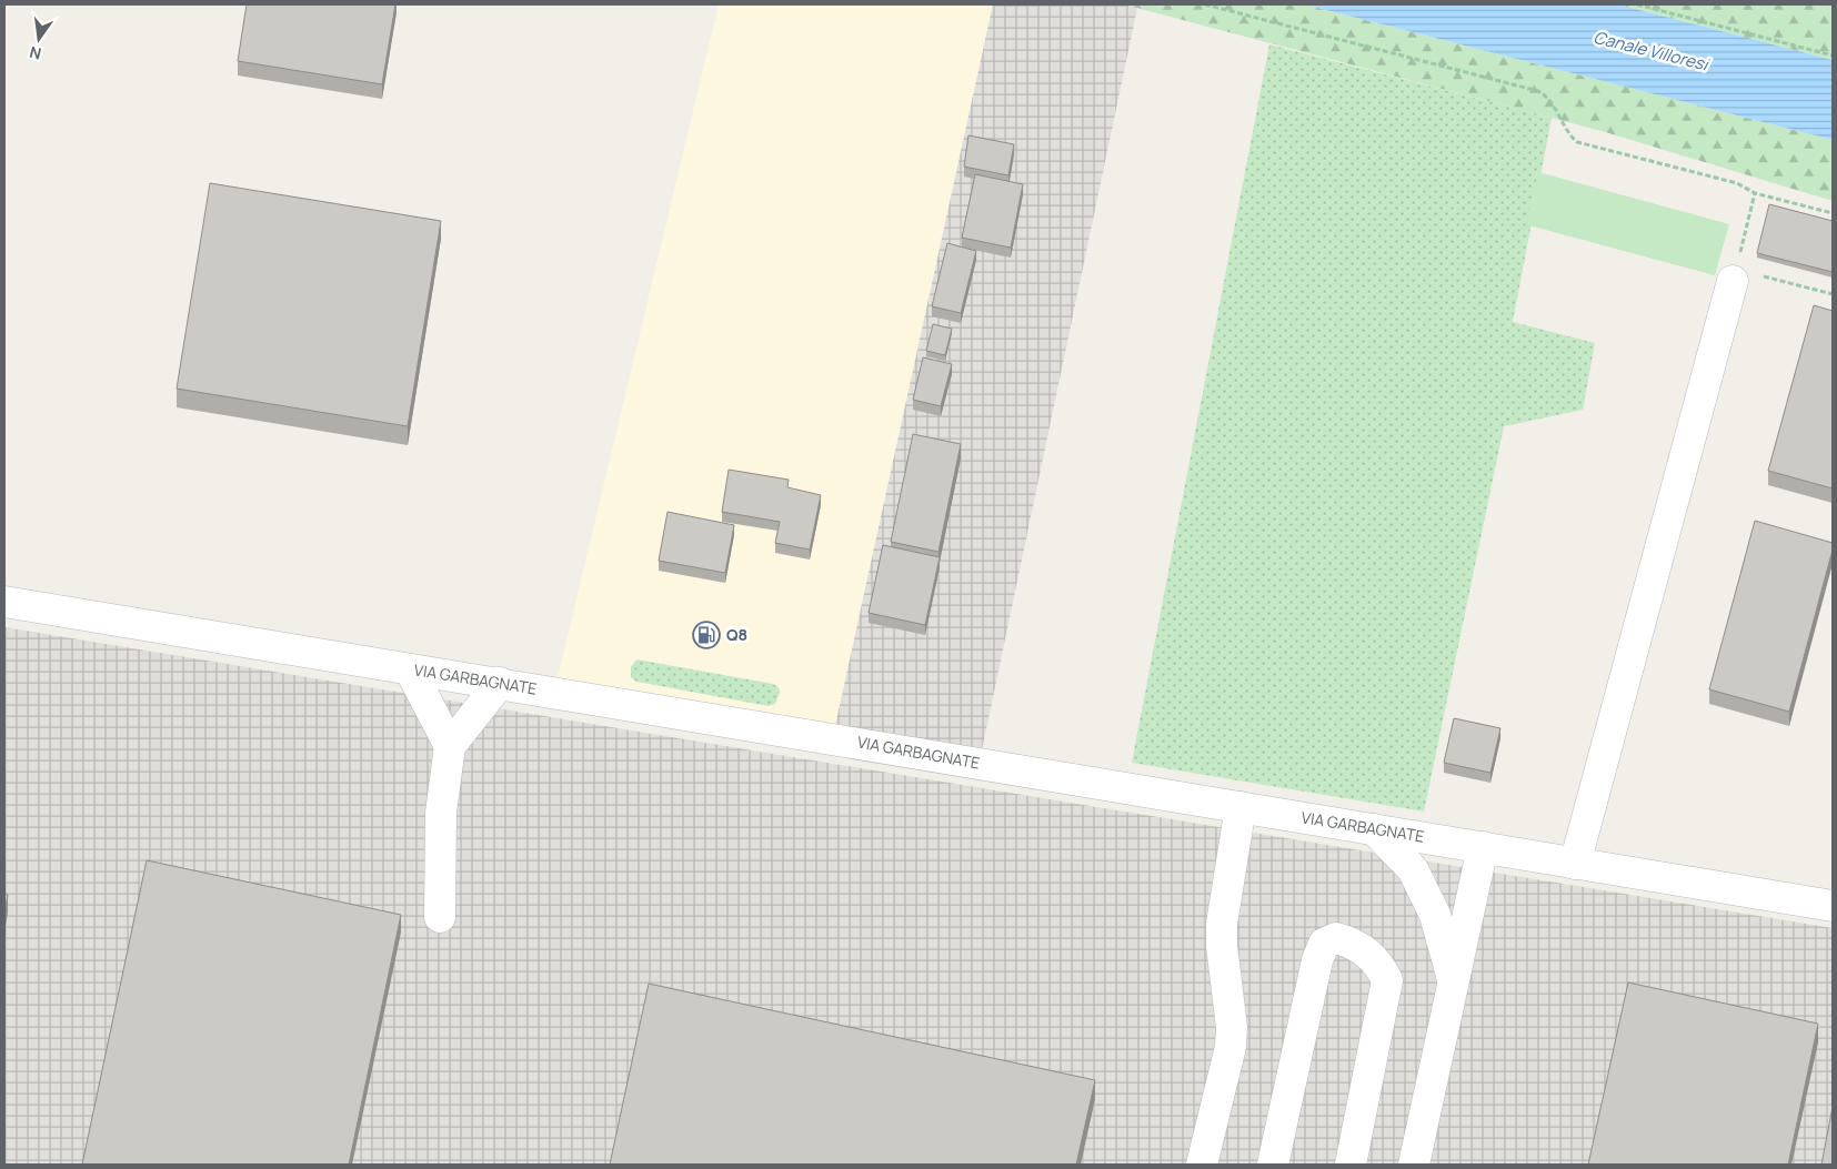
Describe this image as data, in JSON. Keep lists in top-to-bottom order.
{
  "streets": {
    "street": ["VIA GARBAGNATE"]
  },
  "water": ["Canale Villoresi"],
  "places": {
    "fuel station": ["Q8"]
  },
  "north": "bottom"
}
